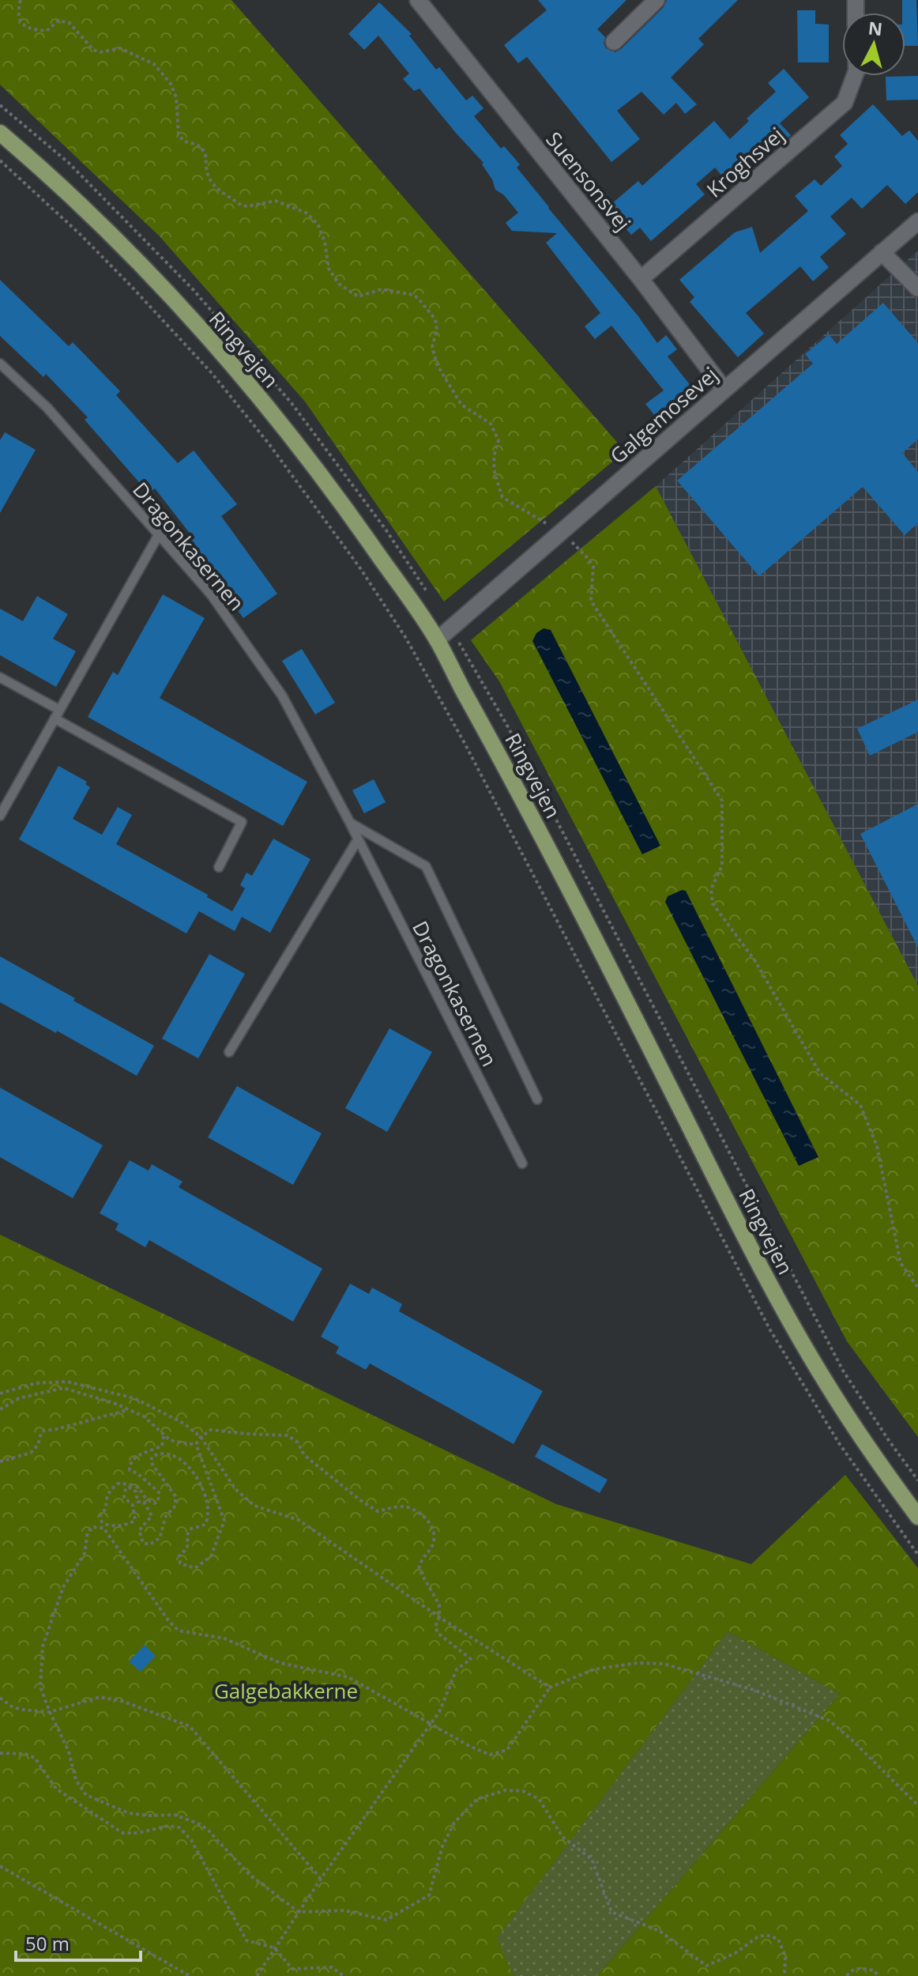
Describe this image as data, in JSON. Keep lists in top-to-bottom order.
{
  "streets": {
    "main road": ["Ringvejen"],
    "street": ["Kroghsvej", "Suensonsvej", "Galgemosevej"],
    "lane": ["Dragonkasernen"]
  },
  "crossings": [
    ["Kroghsvej", "Suensonsvej"],
    ["Suensonsvej", "Galgemosevej"],
    ["Ringvejen", "Galgemosevej"]
  ],
  "parks": ["Galgebakkerne"],
  "scale_bar": "50 m",
  "north": "top"
}
